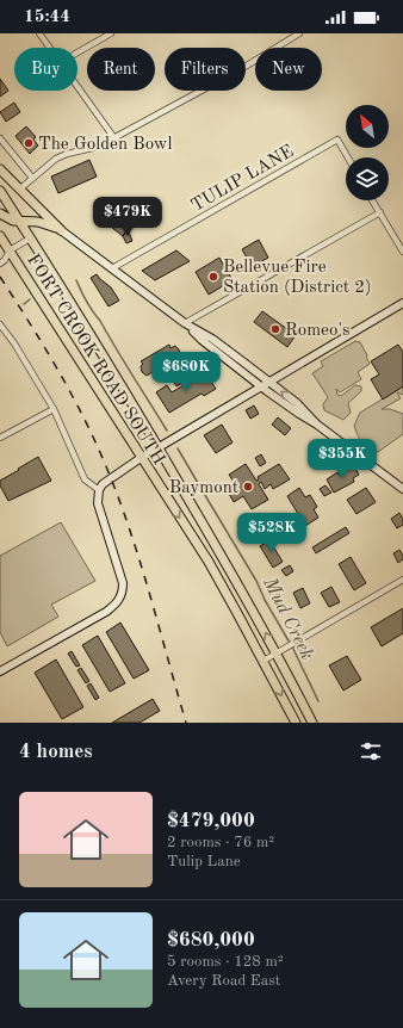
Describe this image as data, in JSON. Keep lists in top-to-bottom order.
{
  "streets": {
    "main road": ["FORT CROOK ROAD SOUTH"],
    "street": ["TULIP LANE"]
  },
  "water": ["Mud Creek"],
  "places": [
    "The Golden Bowl",
    "Bellevue Fire Station (District 2)",
    "Romeo's",
    "Baymont"
  ],
  "north": "top left",
  "page": {
    "status": "15:44",
    "chip": [
      "Buy",
      "Rent",
      "Filters",
      "New"
    ],
    "price": [
      "$479K",
      "$680K",
      "$355K",
      "$528K"
    ],
    "heading": "4 homes",
    "list": [
      {
        "name": "$479,000",
        "note": "2 rooms · 76 m² · Tulip Lane"
      },
      {
        "name": "$680,000",
        "note": "5 rooms · 128 m² · Avery Road East"
      }
    ]
  }
}
